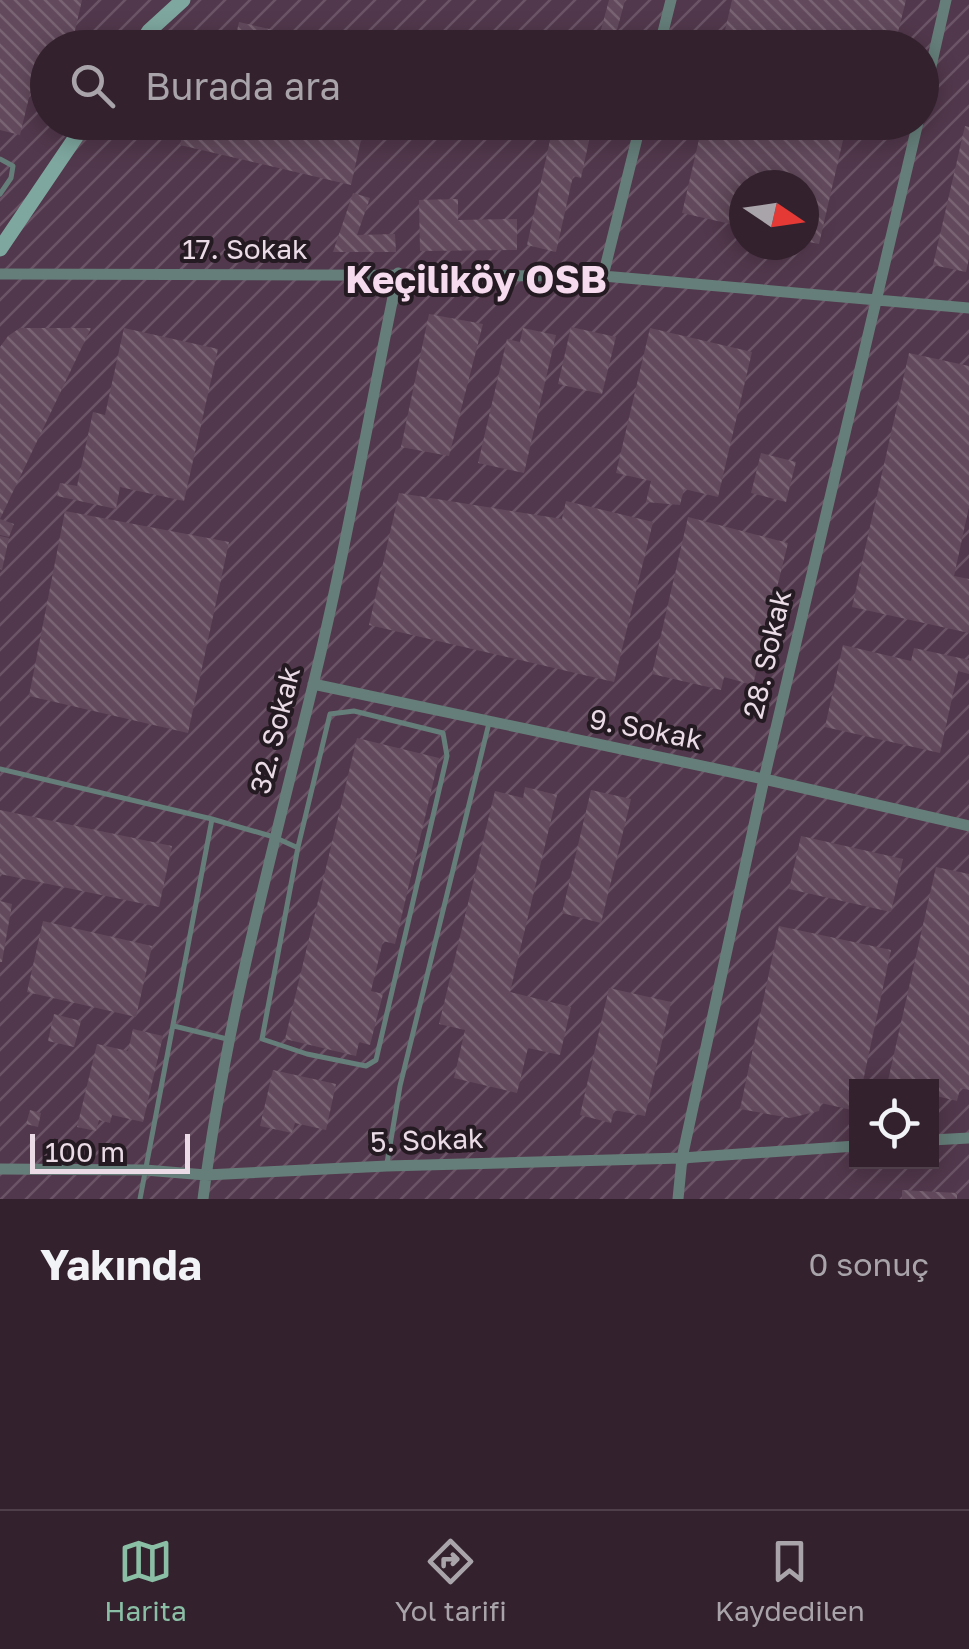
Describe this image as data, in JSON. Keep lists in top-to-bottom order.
{
  "streets": {
    "street": [
      "17. Sokak",
      "28. Sokak",
      "9. Sokak",
      "32. Sokak",
      "5. Sokak"
    ]
  },
  "crossings": [
    ["17. Sokak", "28. Sokak"],
    ["17. Sokak", "32. Sokak"],
    ["28. Sokak", "9. Sokak"],
    ["28. Sokak", "5. Sokak"],
    ["9. Sokak", "32. Sokak"],
    ["32. Sokak", "5. Sokak"]
  ],
  "districts": ["Keçiliköy OSB"],
  "scale_bar": "100 m",
  "north": "right",
  "page": {
    "search": "Burada ara",
    "scale": "100 m",
    "heading": ["Yakında", "0 sonuç"],
    "nav": ["Harita", "Yol tarifi", "Kaydedilen"]
  }
}
